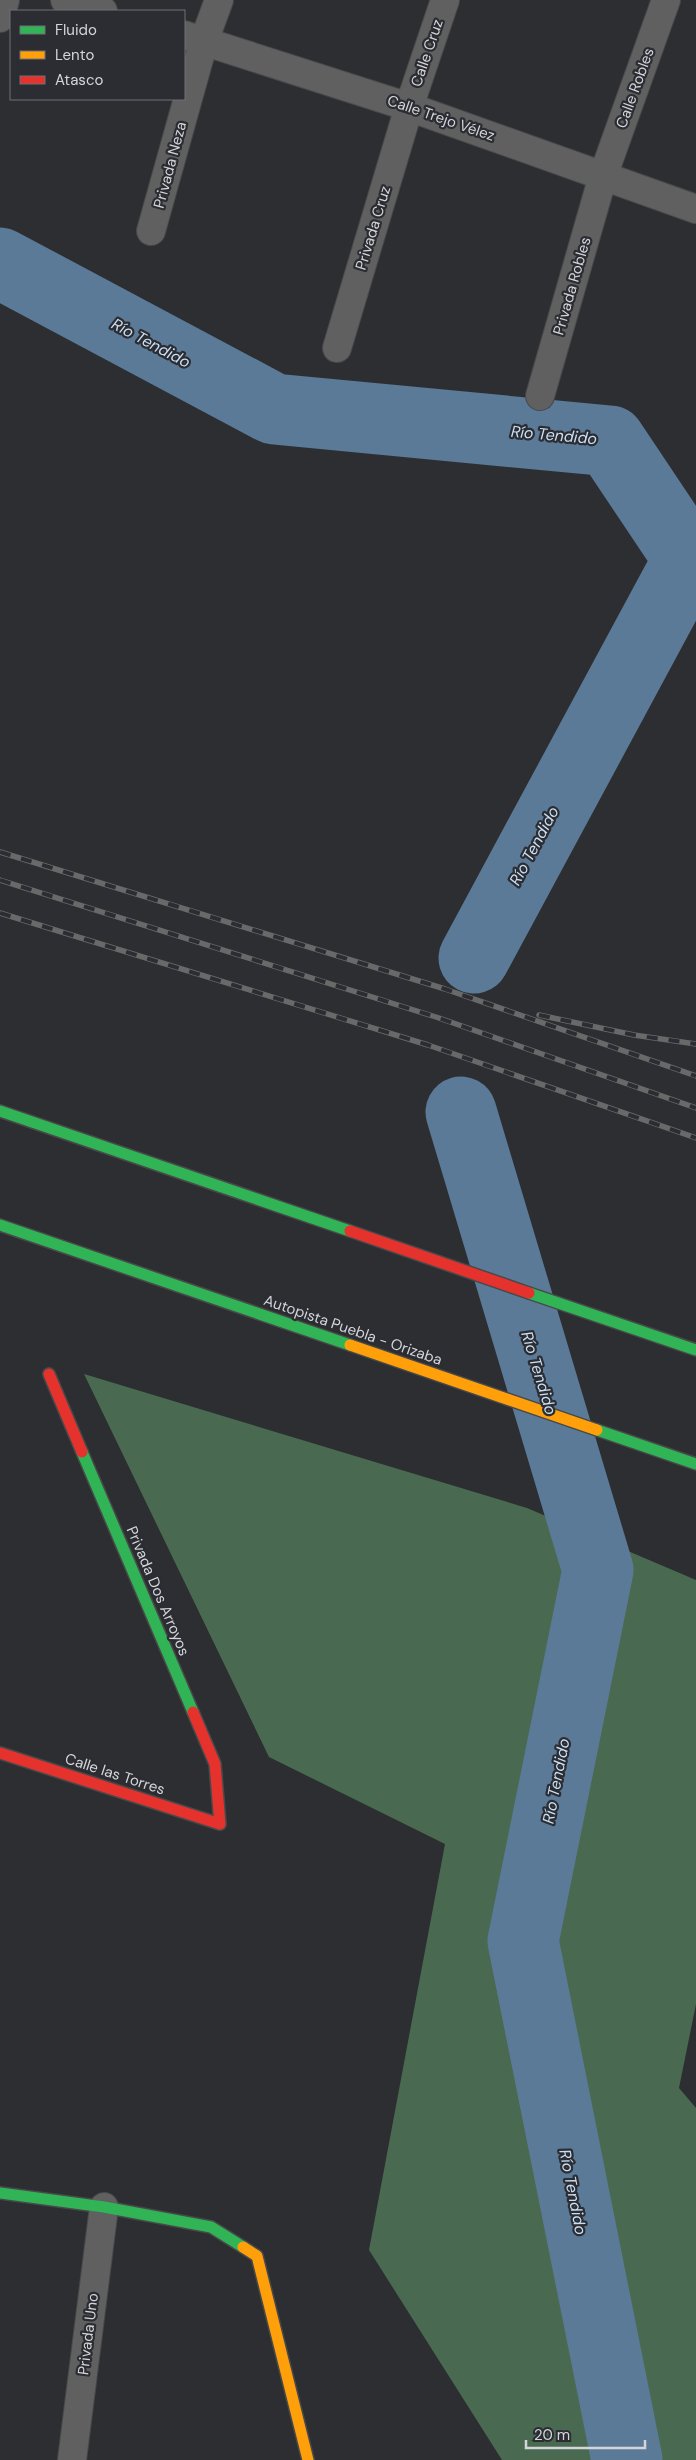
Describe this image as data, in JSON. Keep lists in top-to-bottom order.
{
  "streets": {
    "main road": ["Autopista Puebla - Orizaba", "Privada Dos Arroyos", "Calle las Torres"],
    "street": [
      "Calle Cruz",
      "Calle Robles",
      "Calle Trejo Vélez",
      "Privada Neza",
      "Privada Cruz",
      "Privada Robles",
      "Privada Uno"
    ]
  },
  "crossings": [
    ["Calle Cruz", "Calle Trejo Vélez"],
    ["Calle Cruz", "Privada Cruz"],
    ["Calle Robles", "Calle Trejo Vélez"],
    ["Calle Robles", "Privada Robles"],
    ["Calle Trejo Vélez", "Privada Neza"],
    ["Calle Trejo Vélez", "Privada Cruz"],
    ["Calle Trejo Vélez", "Privada Robles"],
    ["Privada Dos Arroyos", "Calle las Torres"]
  ],
  "water": ["Río Tendido"],
  "legend": ["Fluido", "Lento", "Atasco"],
  "scale_bar": "20 m"
}
